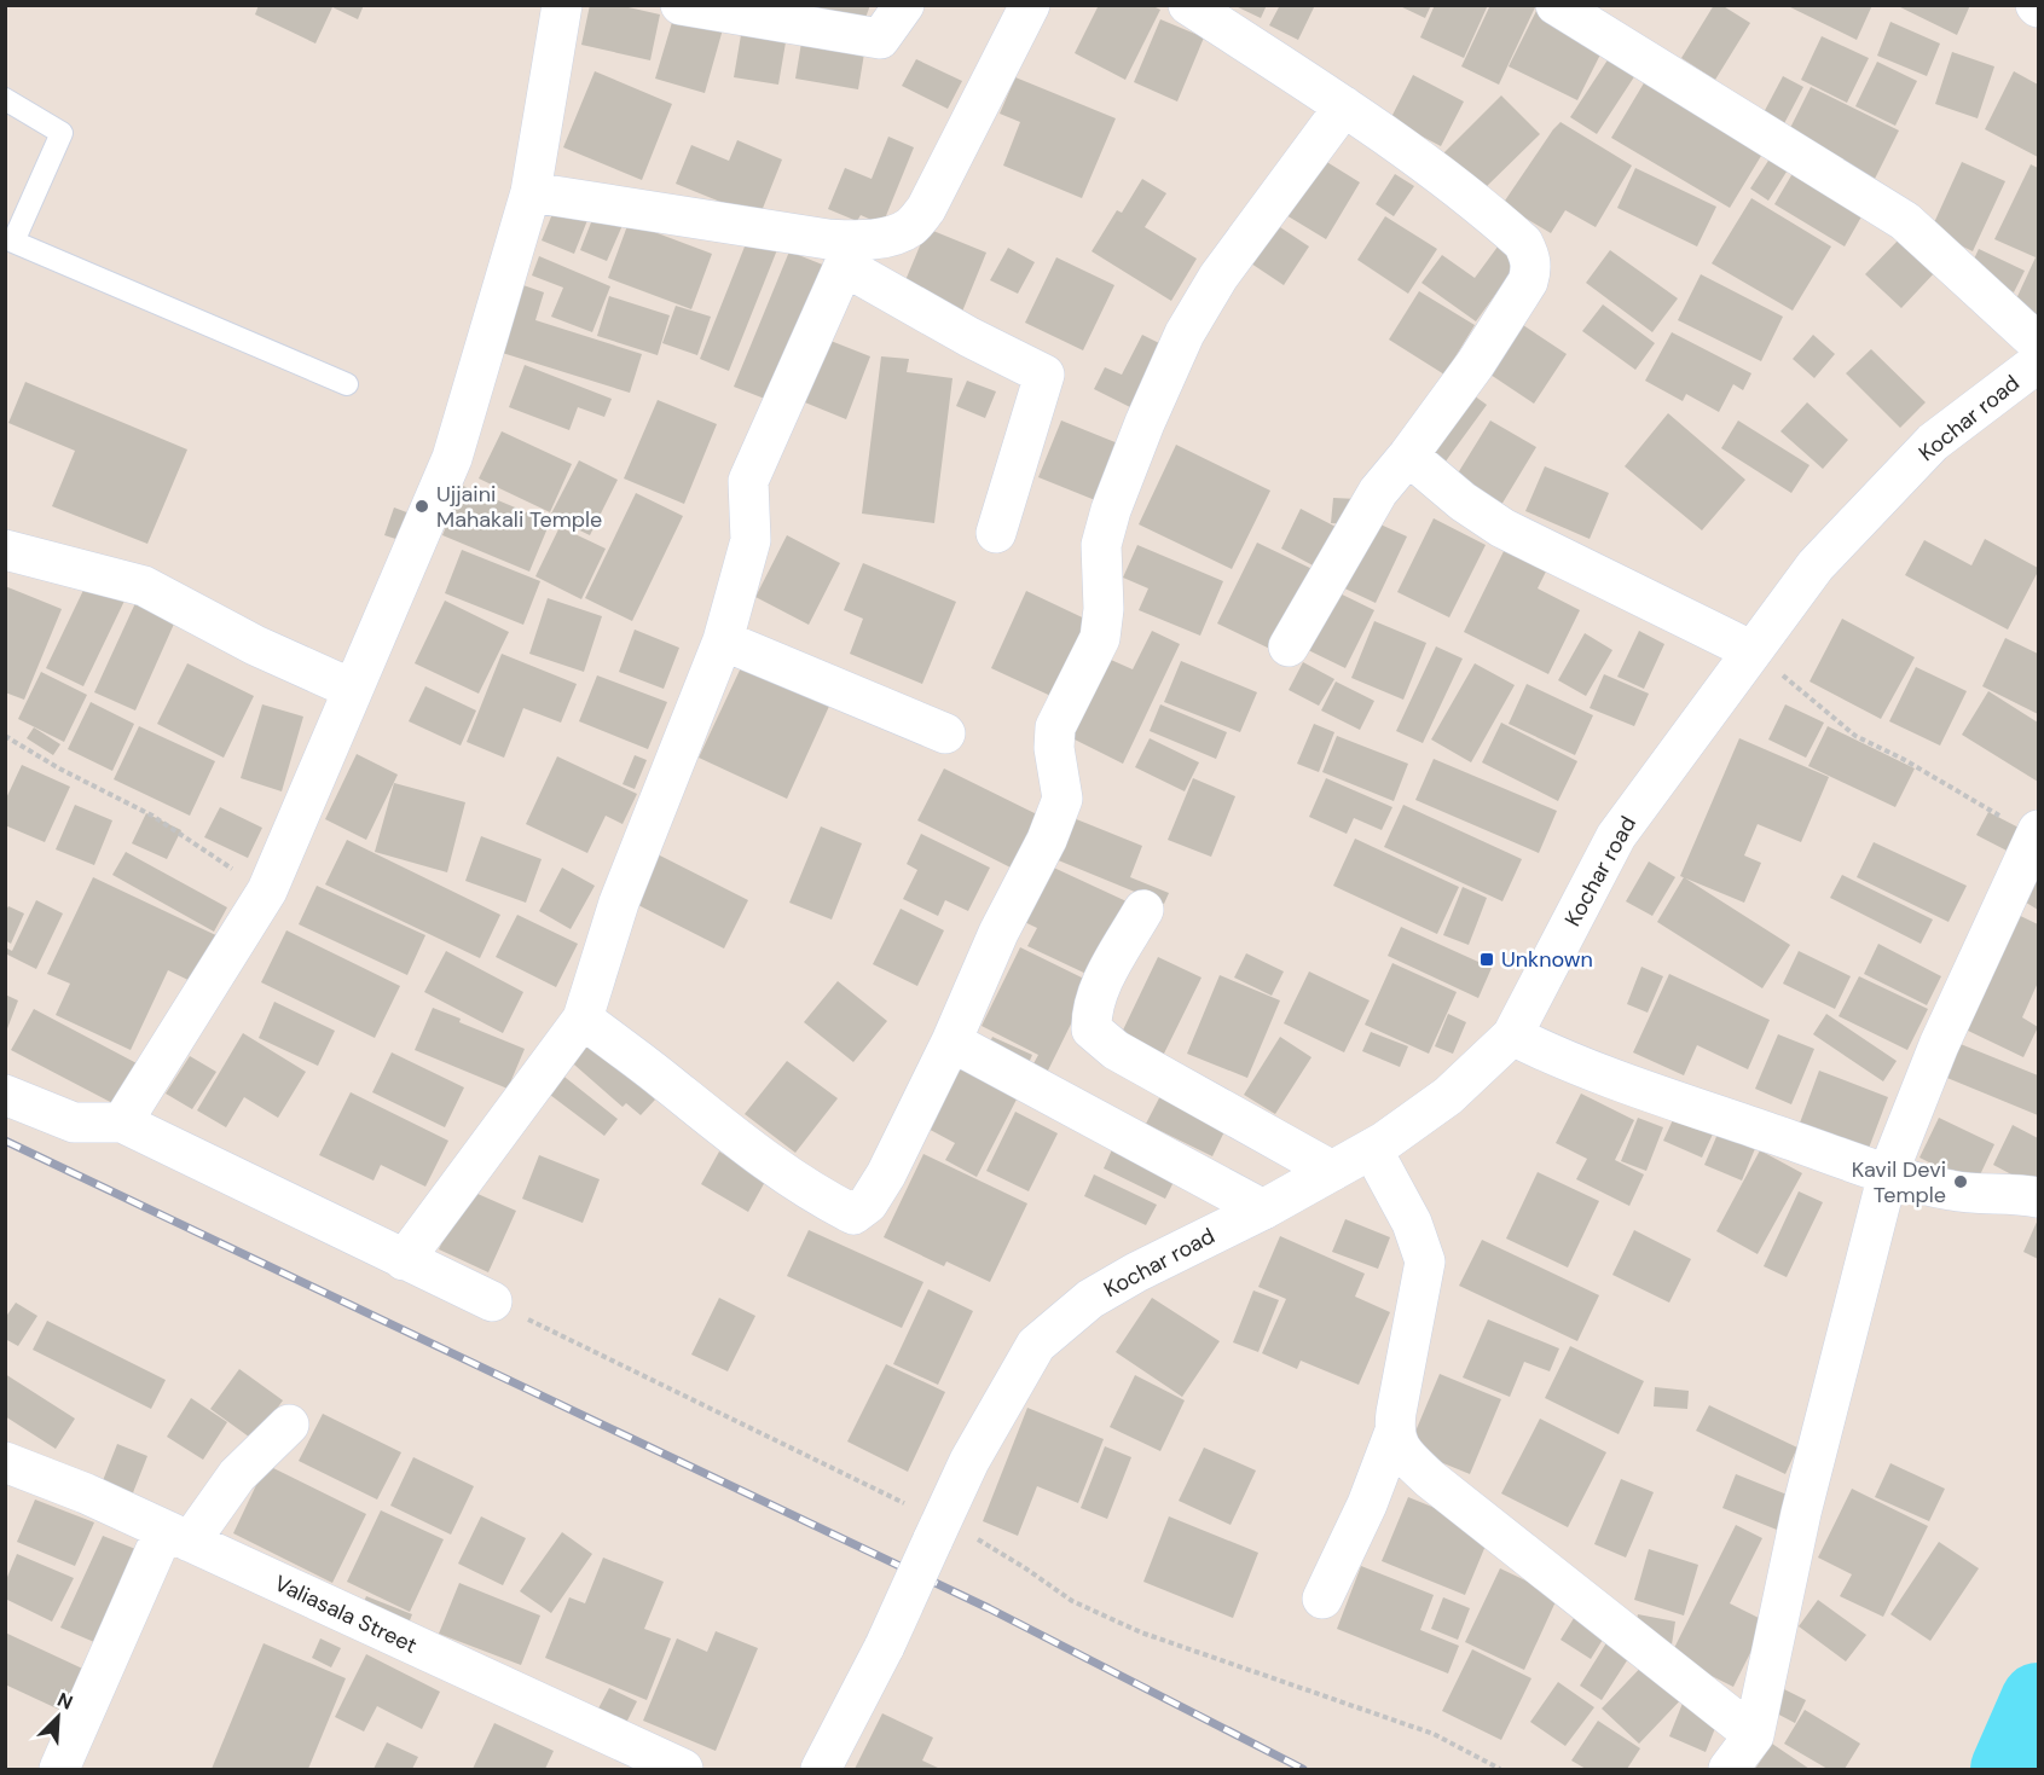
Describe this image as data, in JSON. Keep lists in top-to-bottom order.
{
  "streets": {
    "street": ["Kochar road", "Valiasala Street"]
  },
  "places": {
    "other": ["Ujjaini Mahakali Temple", "Kavil Devi Temple"],
    "transit": ["Unknown"]
  },
  "north": "top right"
}
